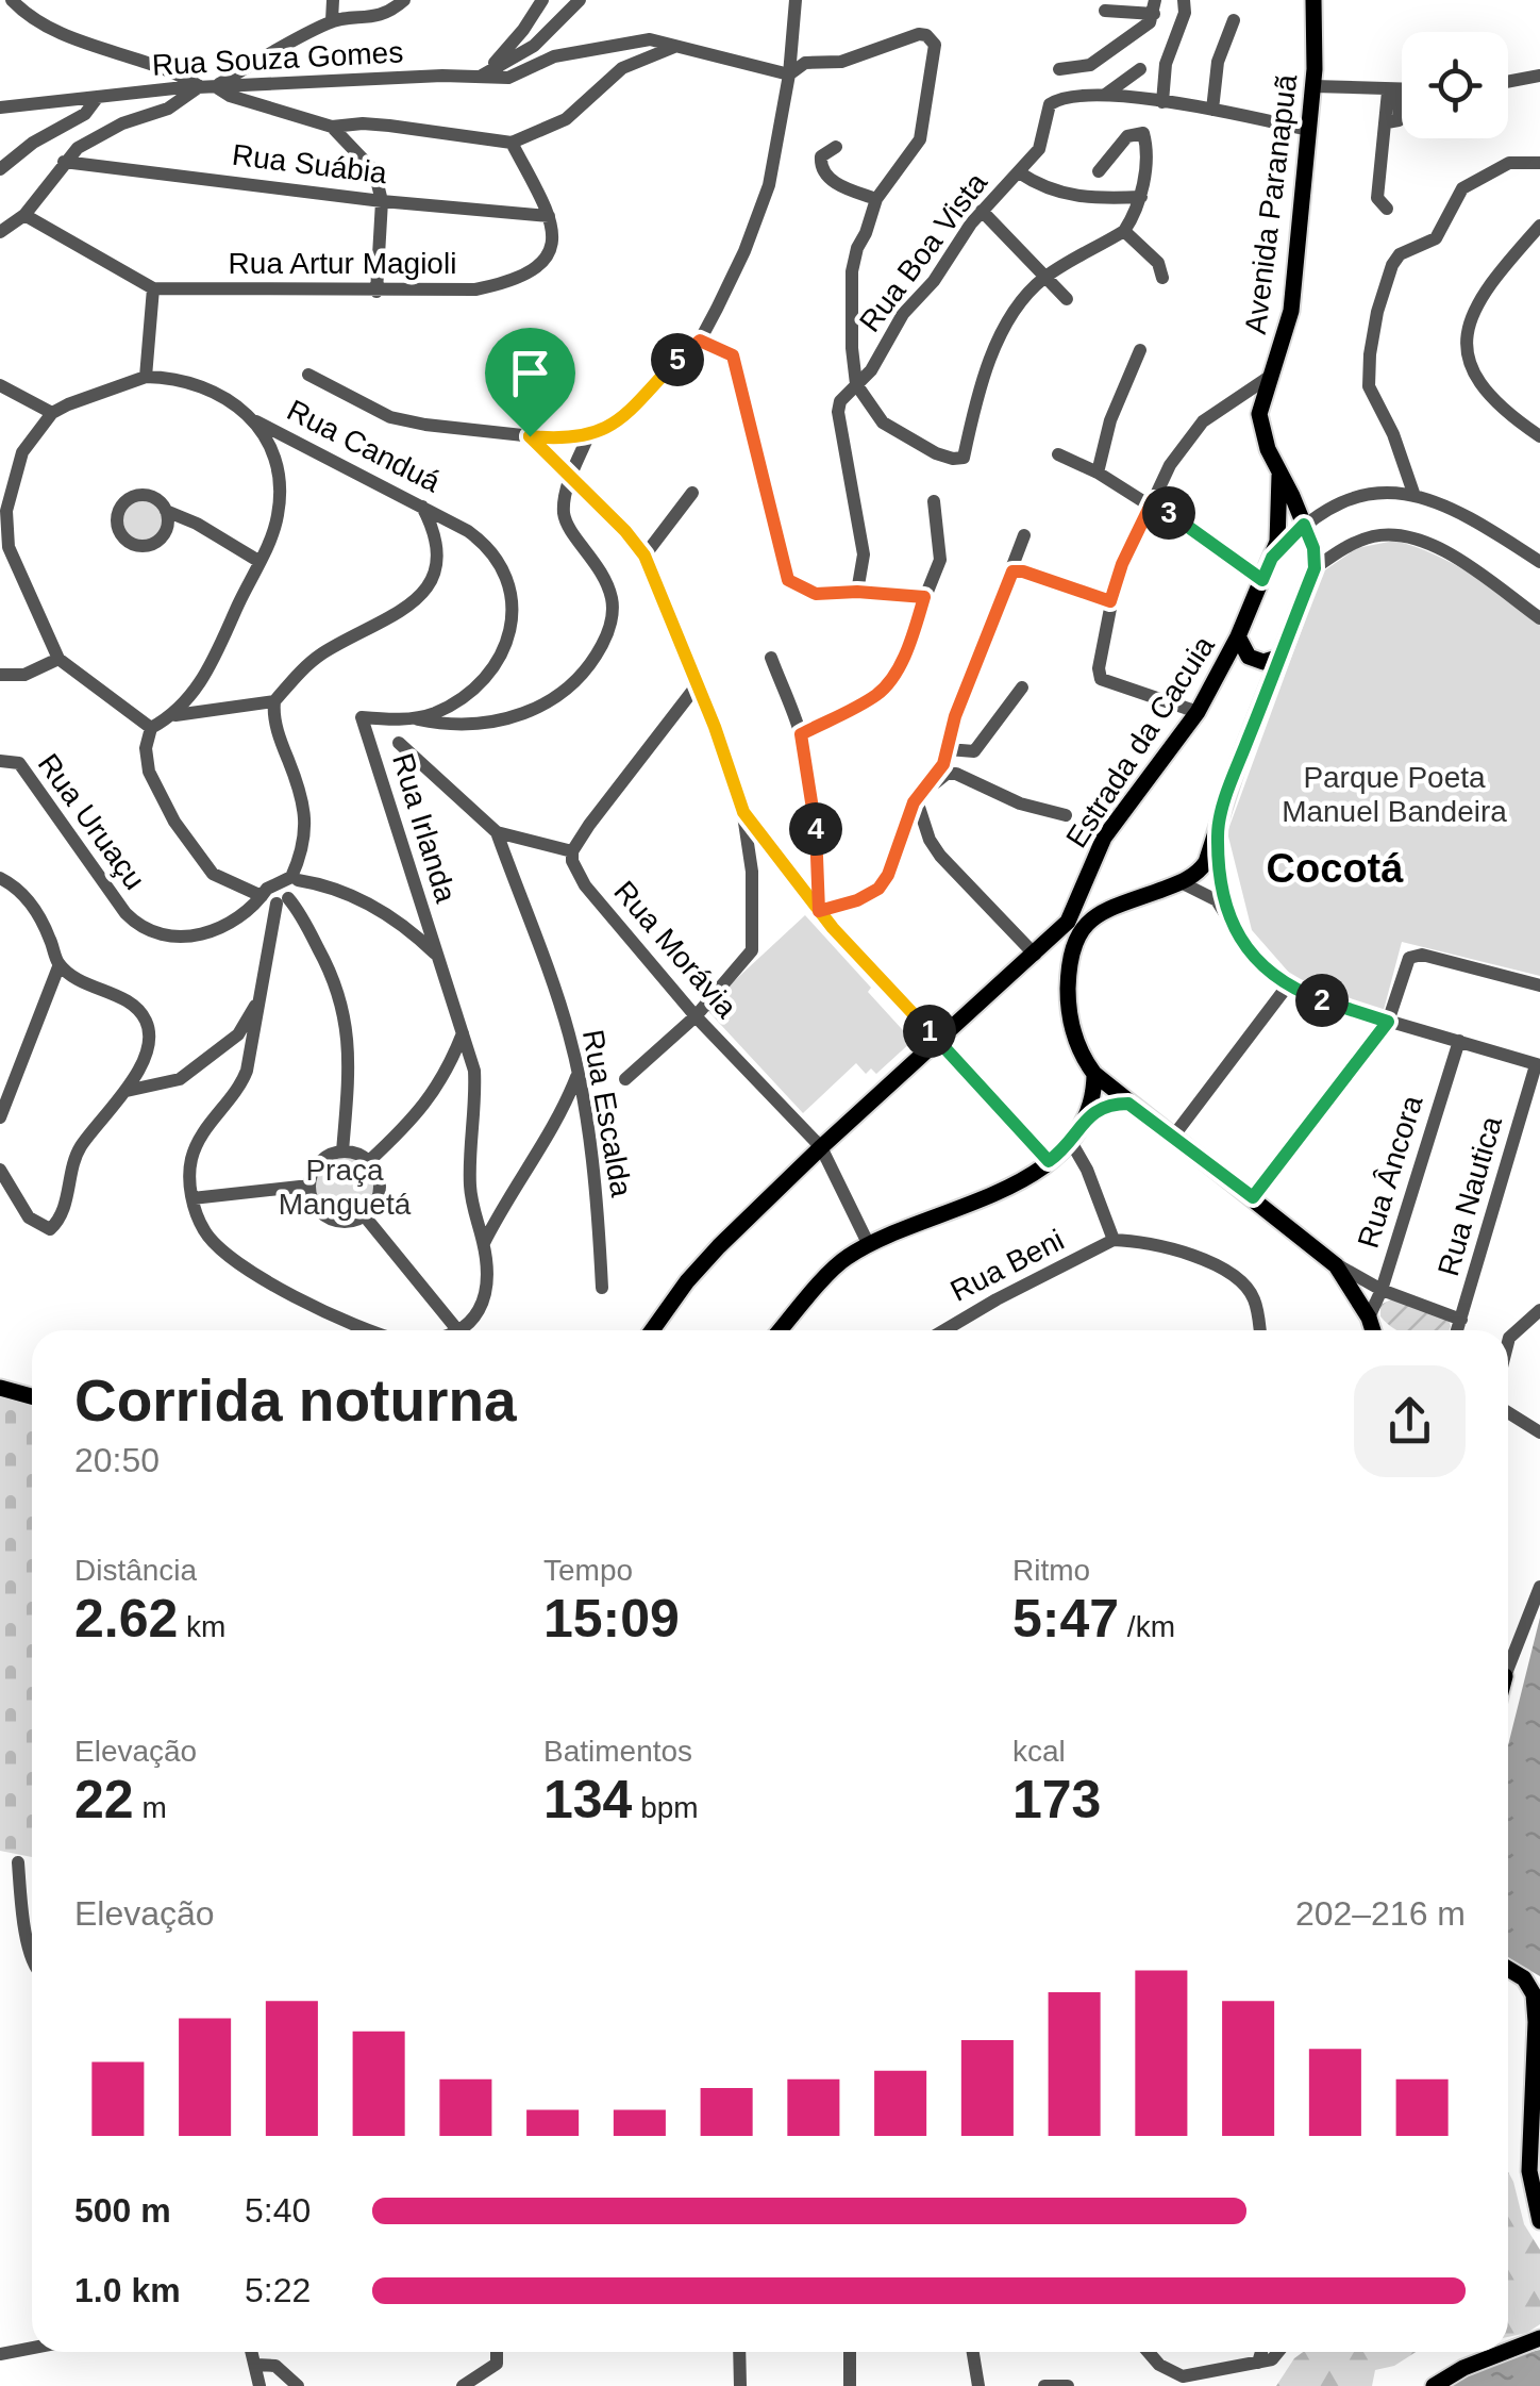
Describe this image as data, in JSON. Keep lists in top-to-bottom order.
{
  "streets": {
    "main road": ["Avenida Paranapuã", "Estrada da Cacuia"],
    "street": [
      "Rua Souza Gomes",
      "Rua Suábia",
      "Rua Boa Vista",
      "Rua Artur Magioli",
      "Rua Canduá",
      "Rua Uruaçu",
      "Rua Irlanda",
      "Rua Morávia",
      "Rua Escalda",
      "Rua Âncora",
      "Rua Nautica",
      "Rua Beni"
    ]
  },
  "crossings": [
    ["Rua Suábia", "Rua Artur Magioli"],
    ["Avenida Paranapuã", "Estrada da Cacuia"],
    ["Rua Canduá", "Rua Irlanda"],
    ["Estrada da Cacuia", "Rua Morávia"]
  ],
  "districts": ["Cocotá"],
  "parks": ["Parque Poeta Manuel Bandeira", "Praça Manguetá"],
  "page": {
    "pins": [
      "5",
      "3",
      "4",
      "2",
      "1"
    ],
    "heading": ["Corrida noturna", "20:50"],
    "stats": [
      ["Distância", "2.62 km"],
      ["Tempo", "15:09"],
      ["Ritmo", "5:47 /km"],
      ["Elevação", "22 m"],
      ["Batimentos", "134 bpm"],
      ["kcal", "173"]
    ],
    "chart": ["Elevação", "202–216 m"],
    "list": [
      {
        "name": "500 m",
        "note": "5:40"
      },
      {
        "name": "1.0 km",
        "note": "5:22"
      }
    ]
  }
}
